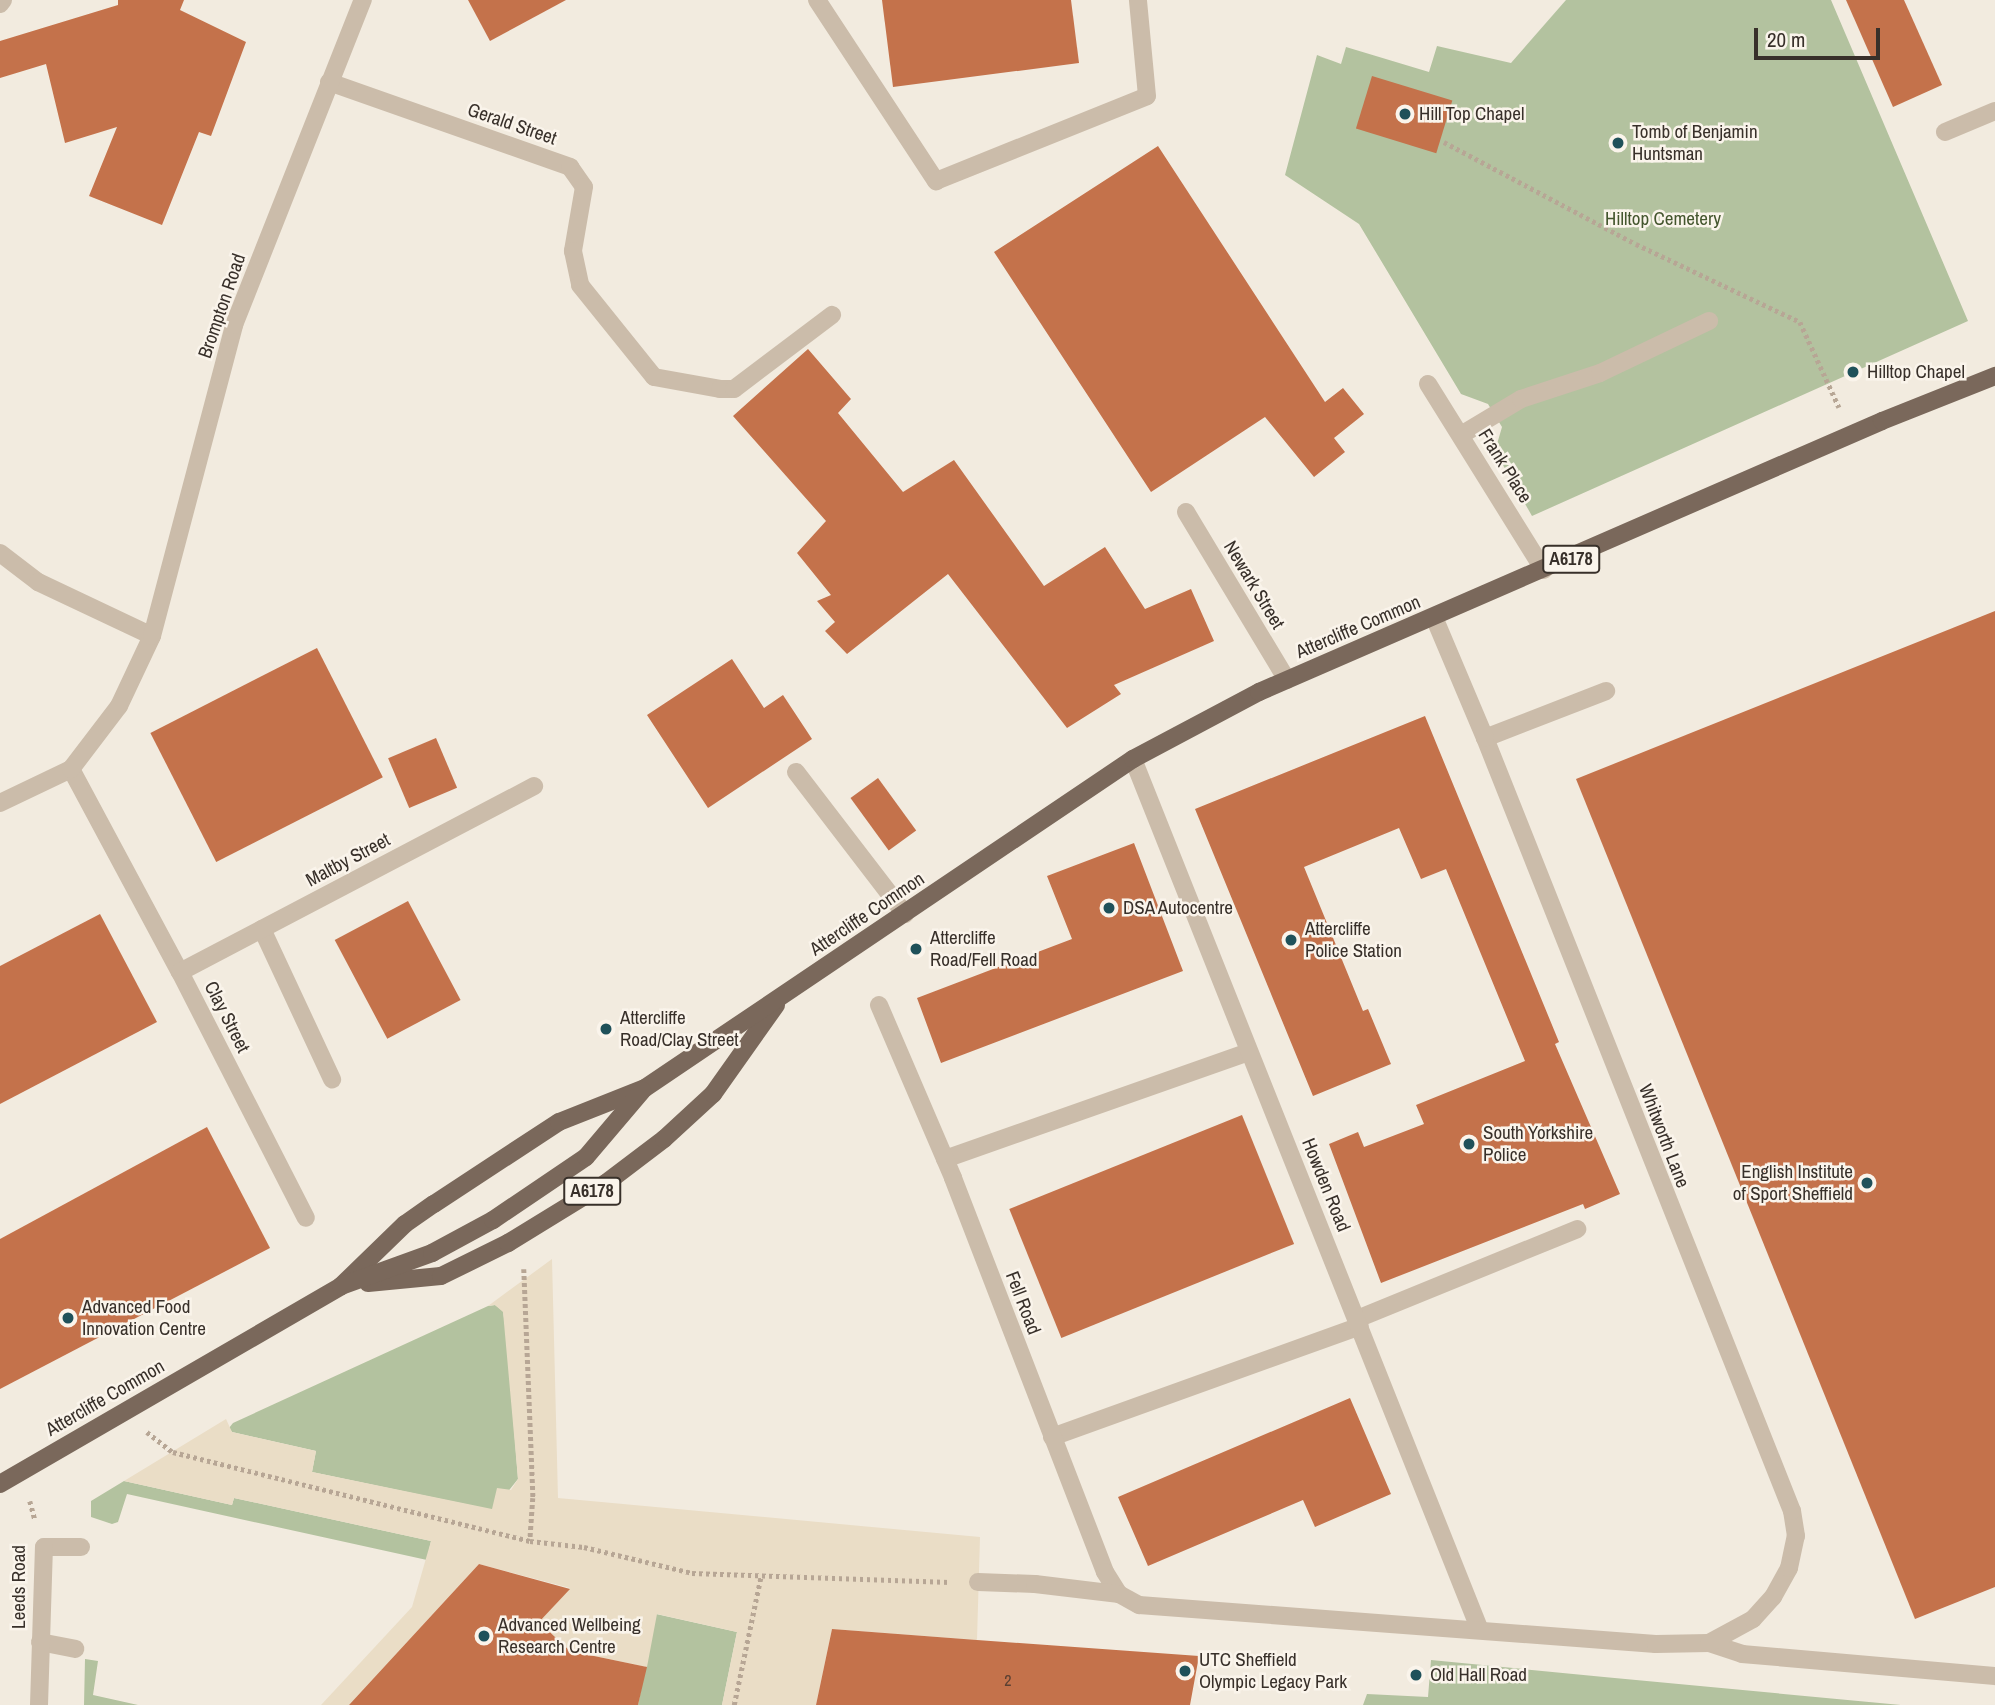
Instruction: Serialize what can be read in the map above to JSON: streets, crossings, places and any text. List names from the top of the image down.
{
  "streets": {
    "main road": ["A6178", "Attercliffe Common"],
    "street": [
      "Gerald Street",
      "Brompton Road",
      "Frank Place",
      "Newark Street",
      "Maltby Street",
      "Clay Street",
      "Whitworth Lane",
      "Howden Road",
      "Fell Road",
      "Leeds Road"
    ]
  },
  "crossings": [
    ["Gerald Street", "Brompton Road"],
    ["Brompton Road", "Clay Street"],
    ["Frank Place", "Attercliffe Common"],
    ["Newark Street", "Attercliffe Common"],
    ["Attercliffe Common", "Whitworth Lane"],
    ["Attercliffe Common", "Howden Road"],
    ["Attercliffe Common", "Leeds Road"],
    ["Maltby Street", "Clay Street"]
  ],
  "parks": ["Hilltop Cemetery"],
  "places": [
    "Hill Top Chapel",
    "Tomb of Benjamin Huntsman",
    "Hilltop Chapel",
    "DSA Autocentre",
    "Attercliffe Police Station",
    "Attercliffe Road/Fell Road",
    "Attercliffe Road/Clay Street",
    "South Yorkshire Police",
    "English Institute of Sport Sheffield",
    "Advanced Food Innovation Centre",
    "Advanced Wellbeing Research Centre",
    "UTC Sheffield Olympic Legacy Park",
    "Old Hall Road"
  ],
  "house_numbers": ["2"],
  "scale_bar": "20 m"
}
